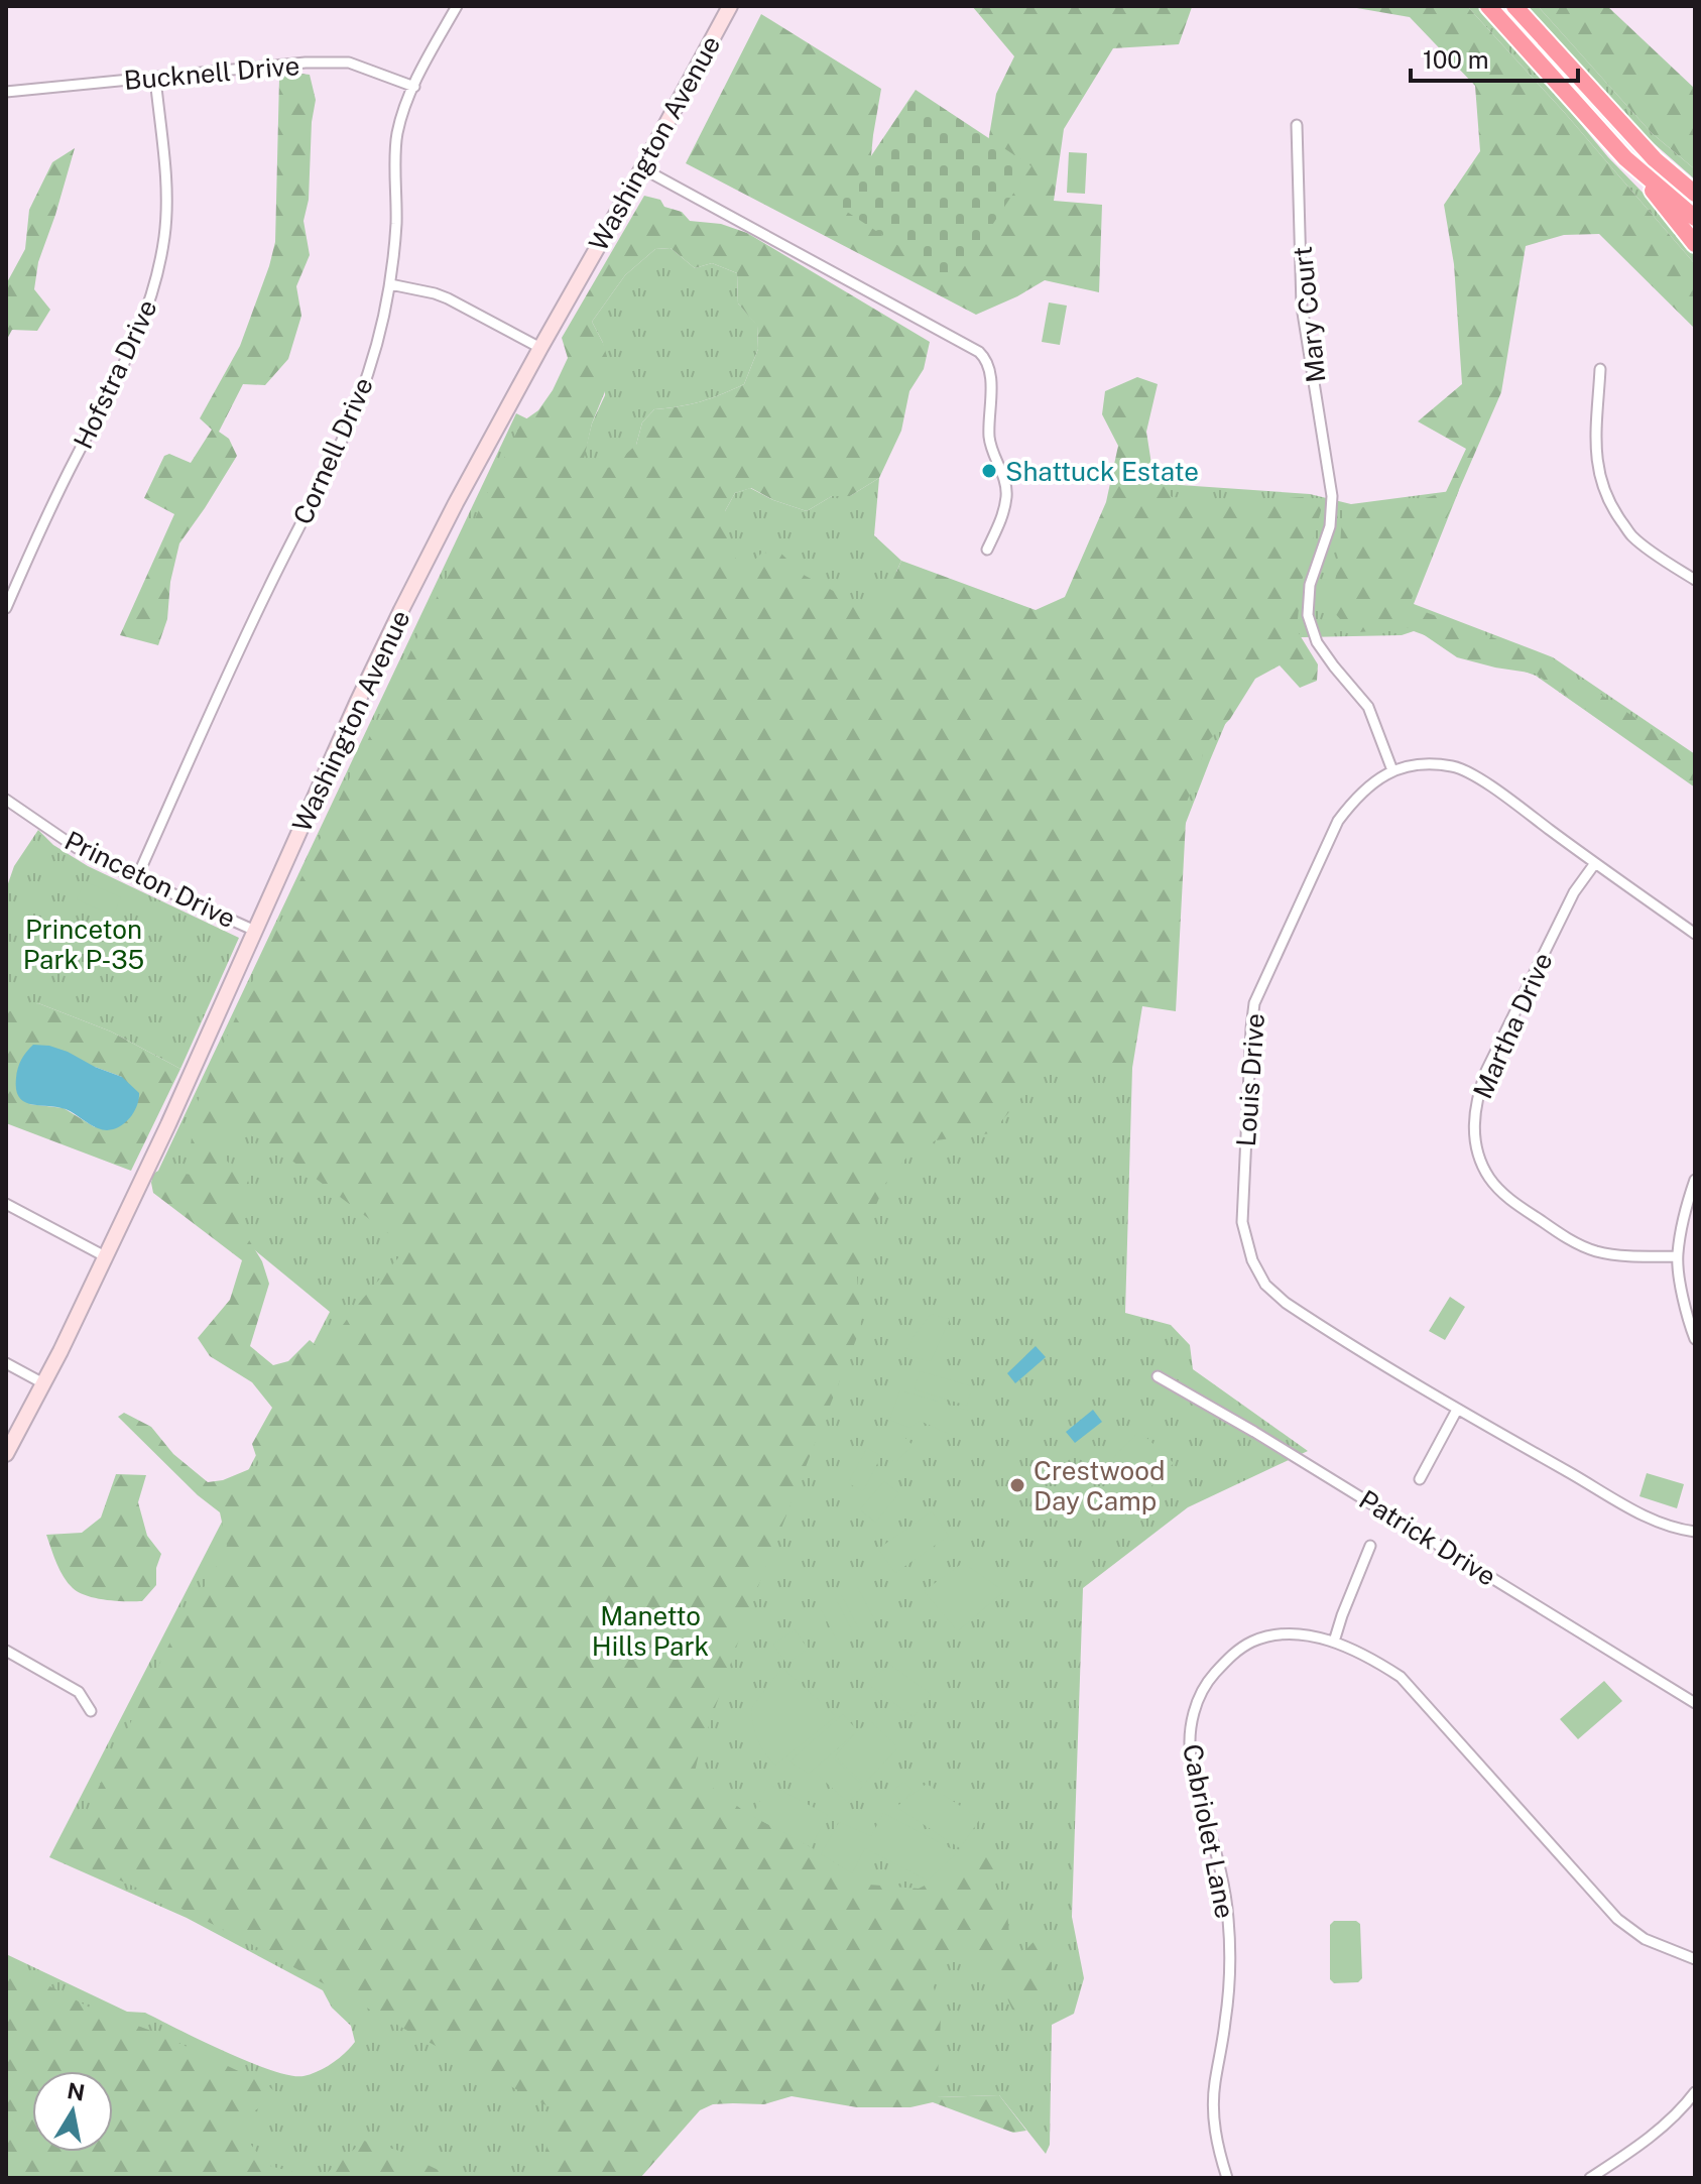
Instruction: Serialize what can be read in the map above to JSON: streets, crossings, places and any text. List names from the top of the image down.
{
  "streets": {
    "main road": ["Washington Avenue"],
    "street": [
      "Bucknell Drive",
      "Mary Court",
      "Hofstra Drive",
      "Cornell Drive",
      "Princeton Drive",
      "Martha Drive",
      "Louis Drive",
      "Patrick Drive",
      "Cabriolet Lane"
    ]
  },
  "crossings": [
    ["Bucknell Drive", "Hofstra Drive"],
    ["Bucknell Drive", "Cornell Drive"],
    ["Washington Avenue", "Princeton Drive"],
    ["Mary Court", "Louis Drive"],
    ["Cornell Drive", "Princeton Drive"],
    ["Martha Drive", "Louis Drive"],
    ["Louis Drive", "Patrick Drive"],
    ["Patrick Drive", "Cabriolet Lane"]
  ],
  "parks": ["Princeton Park P-35", "Manetto Hills Park"],
  "places": ["Shattuck Estate", "Crestwood Day Camp"],
  "scale_bar": "100 m",
  "north": "top"
}
